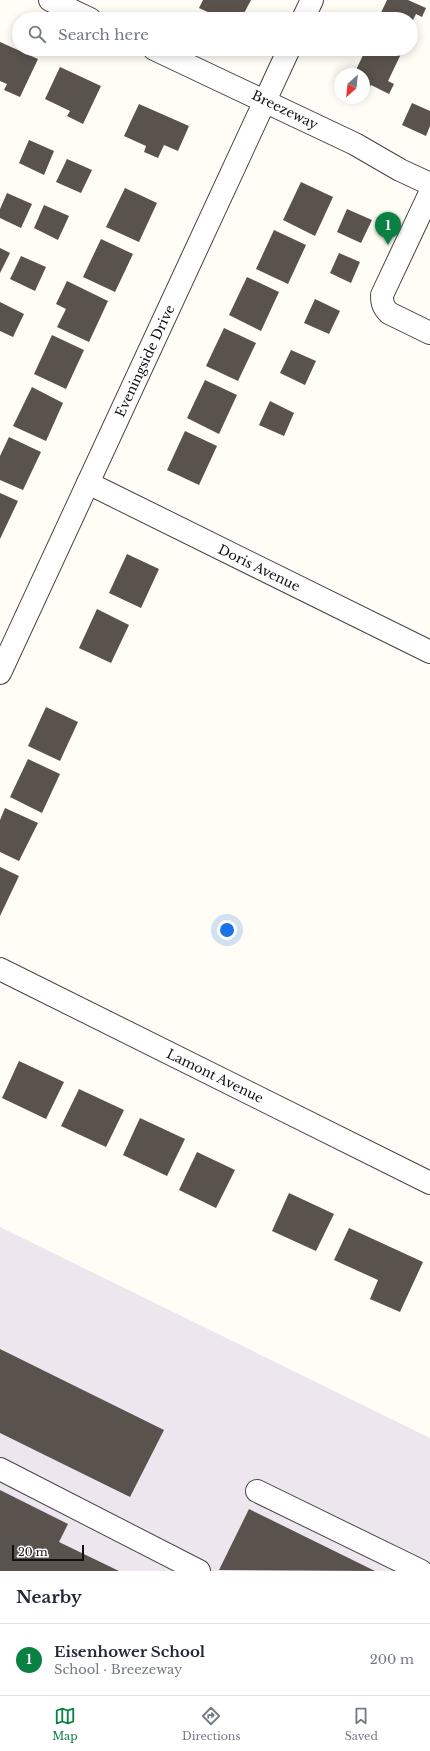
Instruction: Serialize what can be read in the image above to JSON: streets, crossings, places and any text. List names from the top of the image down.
{
  "streets": {
    "street": [
      "Breezeway",
      "Eveningside Drive",
      "Doris Avenue",
      "Lamont Avenue"
    ]
  },
  "crossings": [
    ["Breezeway", "Eveningside Drive"],
    ["Eveningside Drive", "Doris Avenue"]
  ],
  "scale_bar": "20 m",
  "north": "bottom left",
  "page": {
    "search": "Search here",
    "pins": "1",
    "scale": "20 m",
    "heading": "Nearby",
    "list": [
      {
        "mark": "1",
        "name": "Eisenhower School",
        "note": "School · Breezeway",
        "value": "200 m"
      }
    ],
    "nav": ["Map", "Directions", "Saved"]
  }
}
